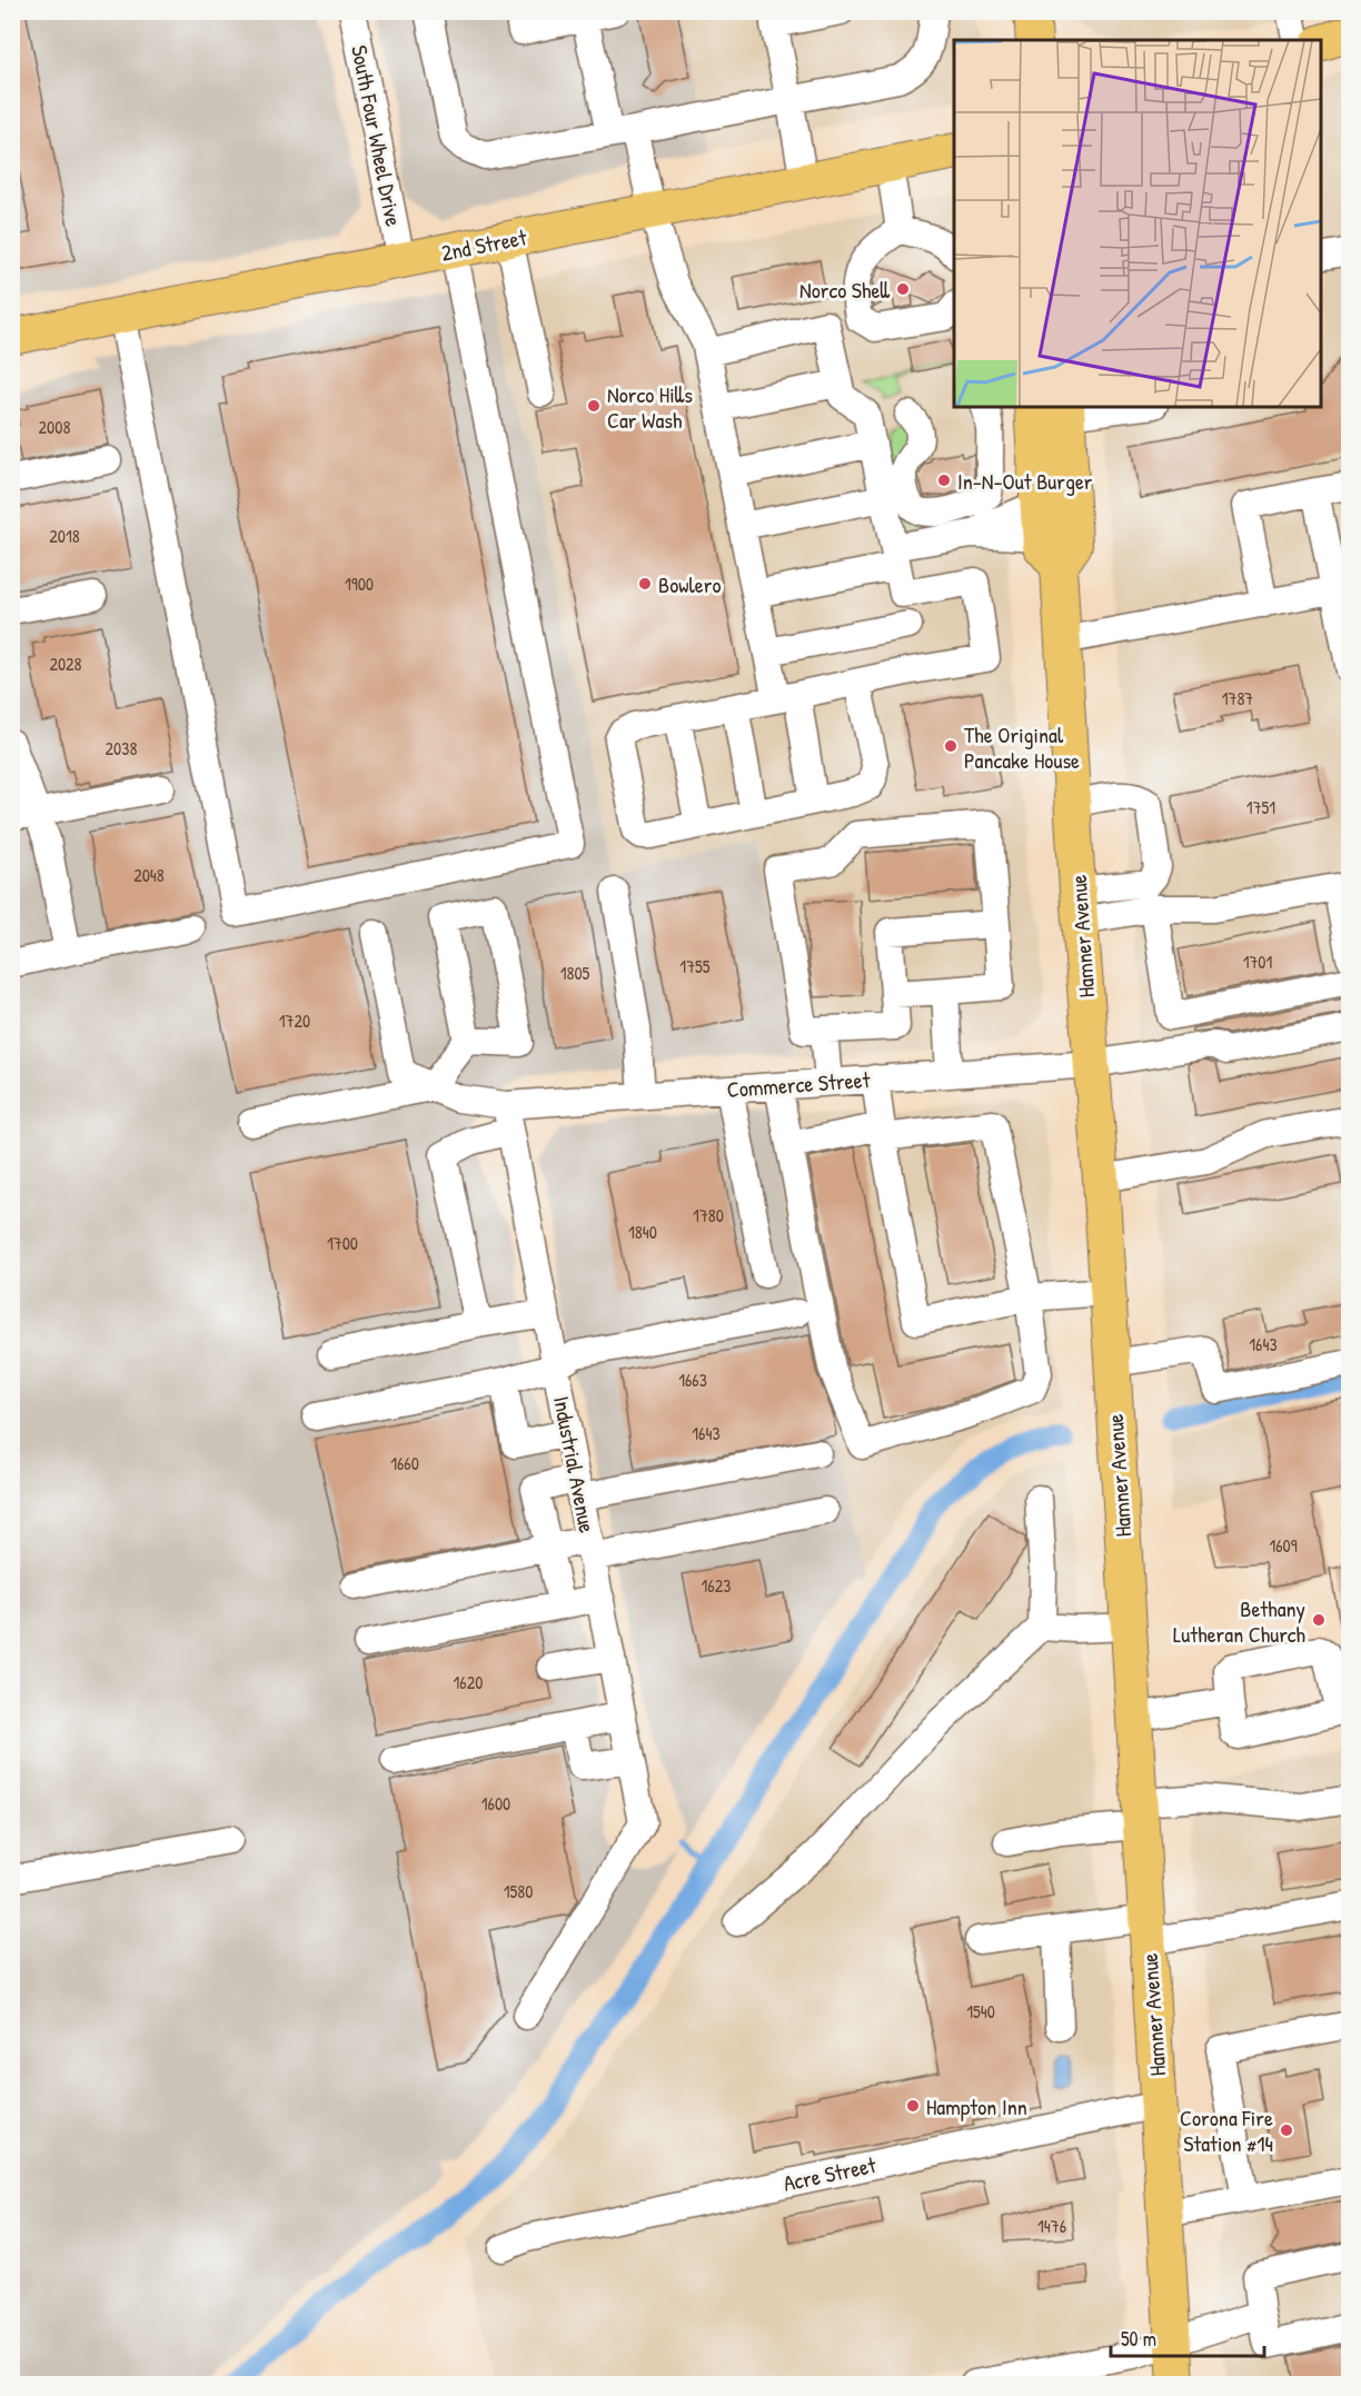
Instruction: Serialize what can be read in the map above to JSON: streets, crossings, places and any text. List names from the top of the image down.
{
  "streets": {
    "main road": ["2nd Street", "Hamner Avenue"],
    "street": [
      "South Four Wheel Drive",
      "Commerce Street",
      "Industrial Avenue",
      "Acre Street"
    ]
  },
  "crossings": [
    ["South Four Wheel Drive", "2nd Street"],
    ["Hamner Avenue", "Commerce Street"],
    ["Hamner Avenue", "Acre Street"],
    ["Commerce Street", "Industrial Avenue"]
  ],
  "places": [
    "Norco Shell",
    "Norco Hills Car Wash",
    "In-N-Out Burger",
    "Bowlero",
    "The Original Pancake House",
    "Bethany Lutheran Church",
    "Hampton Inn",
    "Corona Fire Station #14"
  ],
  "house_numbers": [
    "2008",
    "2018",
    "1900",
    "2028",
    "1787",
    "2038",
    "1751",
    "2048",
    "1701",
    "1755",
    "1805",
    "1720",
    "1780",
    "1840",
    "1700",
    "1643",
    "1663",
    "1643",
    "1660",
    "1609",
    "1623",
    "1620",
    "1600",
    "1580",
    "1540",
    "1476"
  ],
  "scale_bar": "50 m"
}
